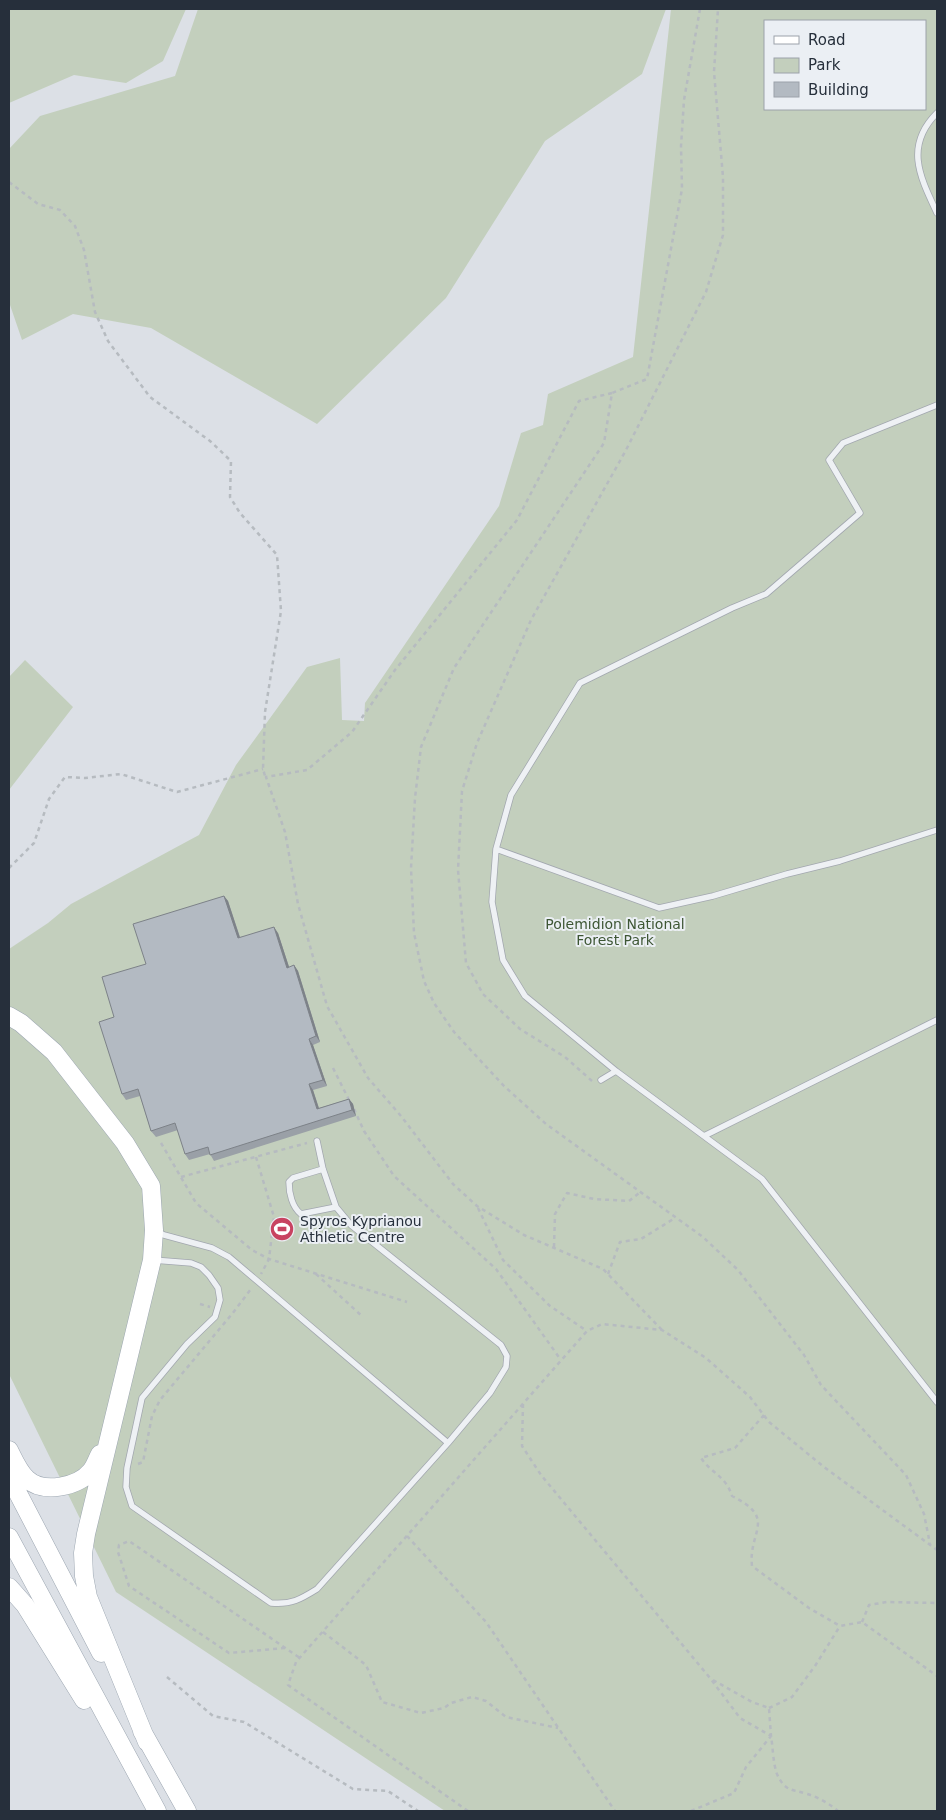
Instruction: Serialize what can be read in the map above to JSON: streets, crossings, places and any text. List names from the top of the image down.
{
  "parks": ["Polemidion National Forest Park"],
  "places": {
    "sports": ["Spyros Kyprianou Athletic Centre"]
  },
  "legend": ["Road", "Park", "Building"]
}
